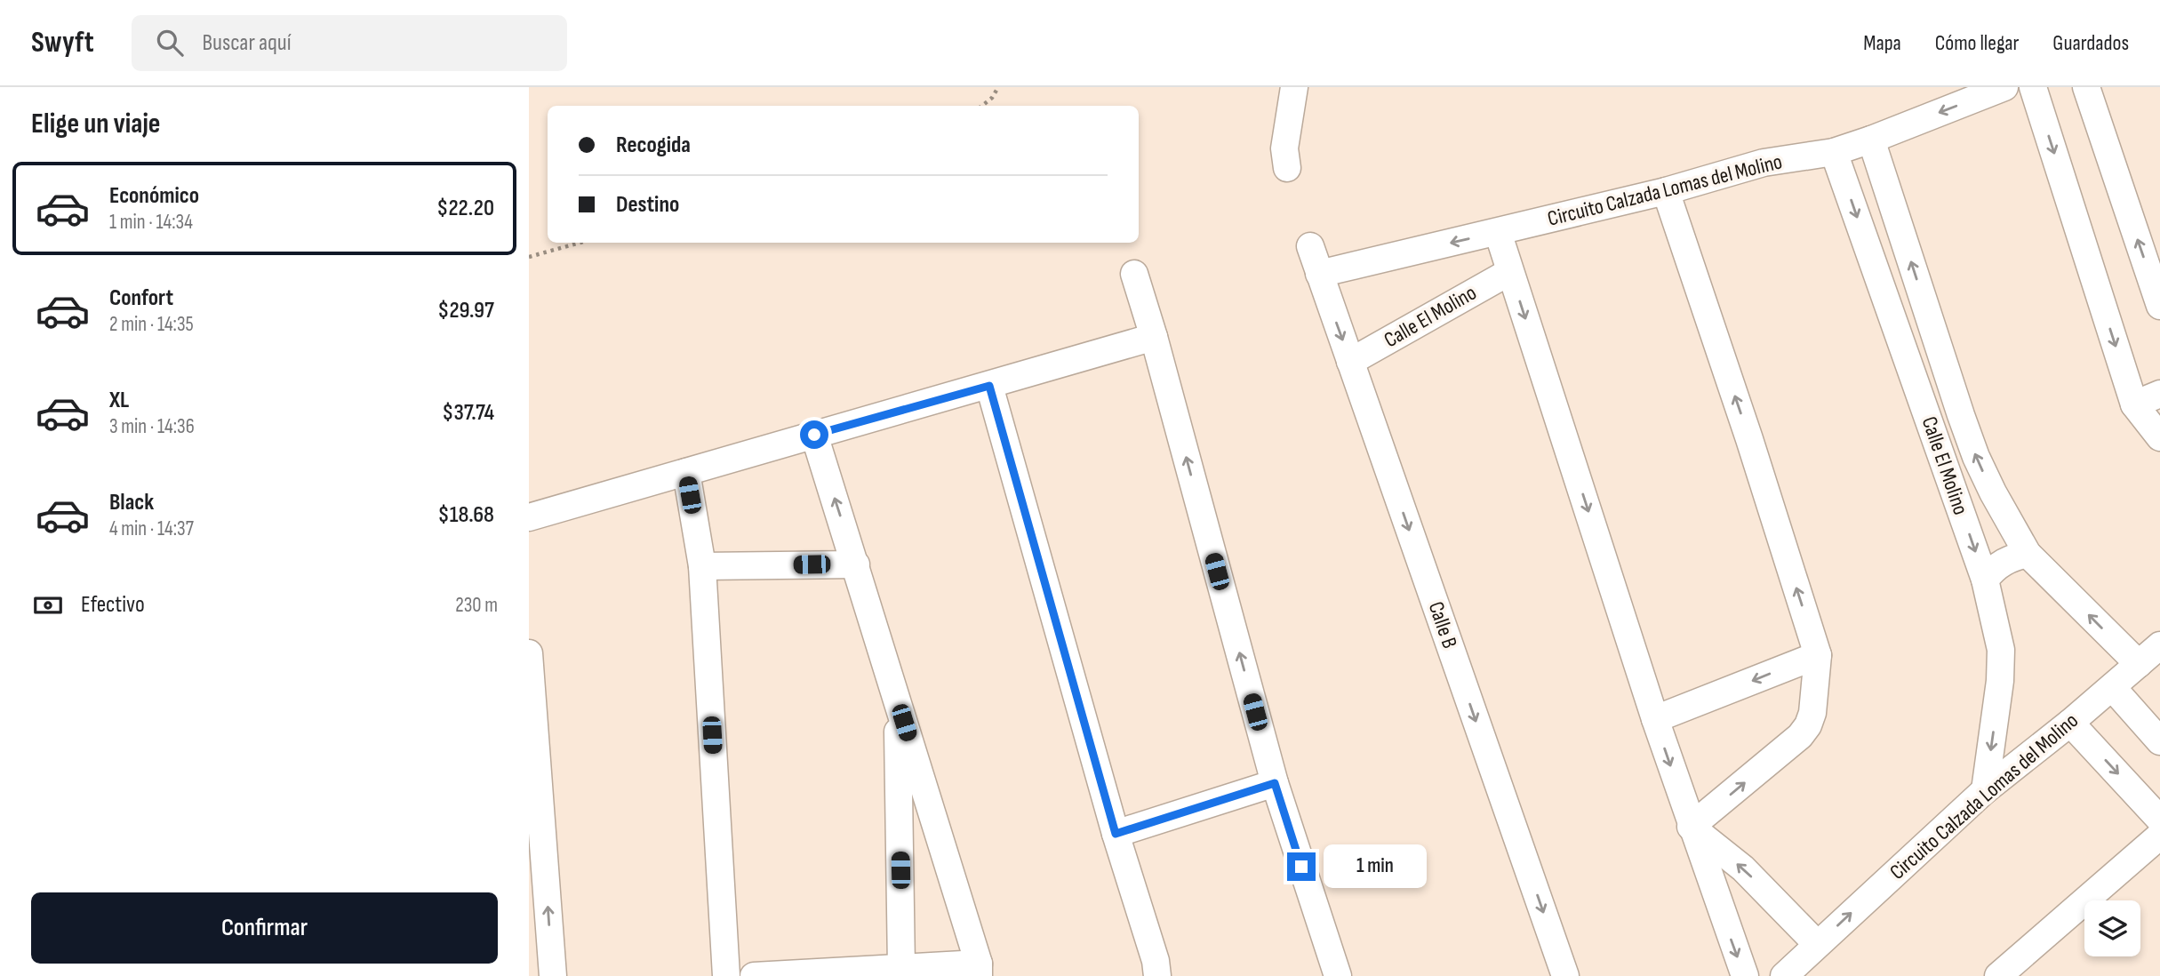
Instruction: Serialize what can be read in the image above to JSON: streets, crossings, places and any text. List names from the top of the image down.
{
  "streets": {
    "street": ["Circuito Calzada Lomas del Molino", "Calle El Molino", "Calle B"]
  },
  "crossings": [
    ["Circuito Calzada Lomas del Molino", "Calle El Molino"],
    ["Circuito Calzada Lomas del Molino", "Calle B"],
    ["Calle El Molino", "Calle B"]
  ],
  "page": {
    "header": "Swyft",
    "search": "Buscar aquí",
    "nav": ["Mapa", "Cómo llegar", "Guardados"],
    "heading": "Elige un viaje",
    "banner": ["Recogida", "Destino"],
    "list": [
      {
        "name": "Económico",
        "note": "1 min · 14:34",
        "value": "$22.20"
      },
      {
        "name": "Confort",
        "note": "2 min · 14:35",
        "value": "$29.97"
      },
      {
        "name": "XL",
        "note": "3 min · 14:36",
        "value": "$37.74"
      },
      {
        "name": "Black",
        "note": "4 min · 14:37",
        "value": "$18.68"
      }
    ],
    "pay": ["Efectivo", "230 m"],
    "bubble": "1 min",
    "buttons": "Confirmar"
  }
}
